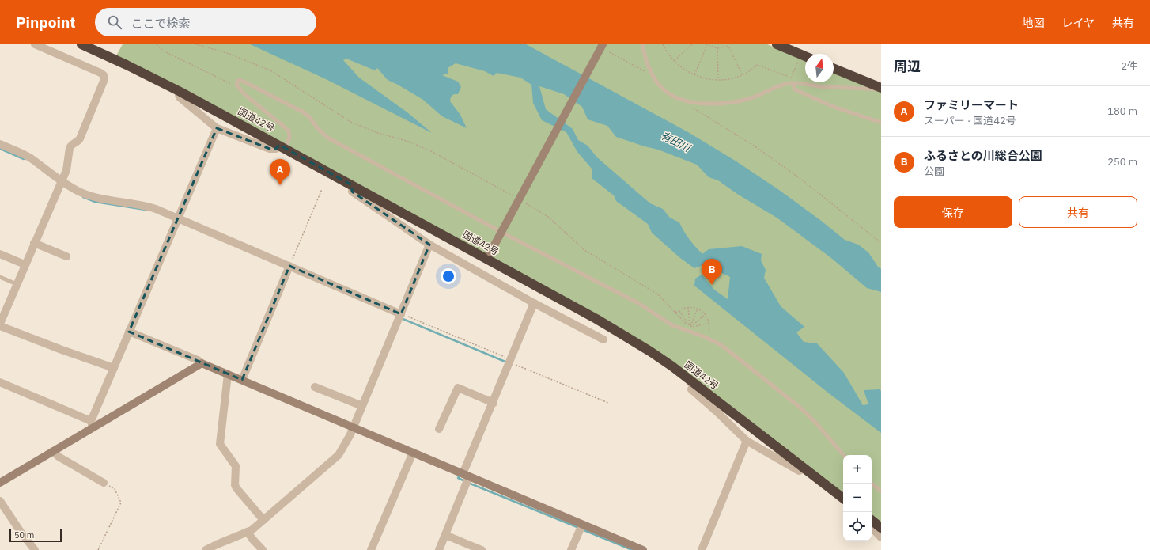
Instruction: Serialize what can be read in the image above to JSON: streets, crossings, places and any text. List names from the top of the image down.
{
  "streets": {
    "highway": ["国道42号"]
  },
  "water": ["有田川"],
  "scale_bar": "50 m",
  "north": "top",
  "page": {
    "header": "Pinpoint",
    "search": "ここで検索",
    "nav": ["地図", "レイヤ", "共有"],
    "heading": ["周辺", "2件"],
    "list": [
      {
        "mark": "A",
        "name": "ファミリーマート",
        "note": "スーパー · 国道42号",
        "value": "180 m"
      },
      {
        "mark": "B",
        "name": "ふるさとの川総合公園",
        "note": "公園",
        "value": "250 m"
      }
    ],
    "pins": ["A", "B"],
    "buttons": ["保存", "共有"],
    "map_buttons": ["+", "−"],
    "scale": "50 m"
  }
}
